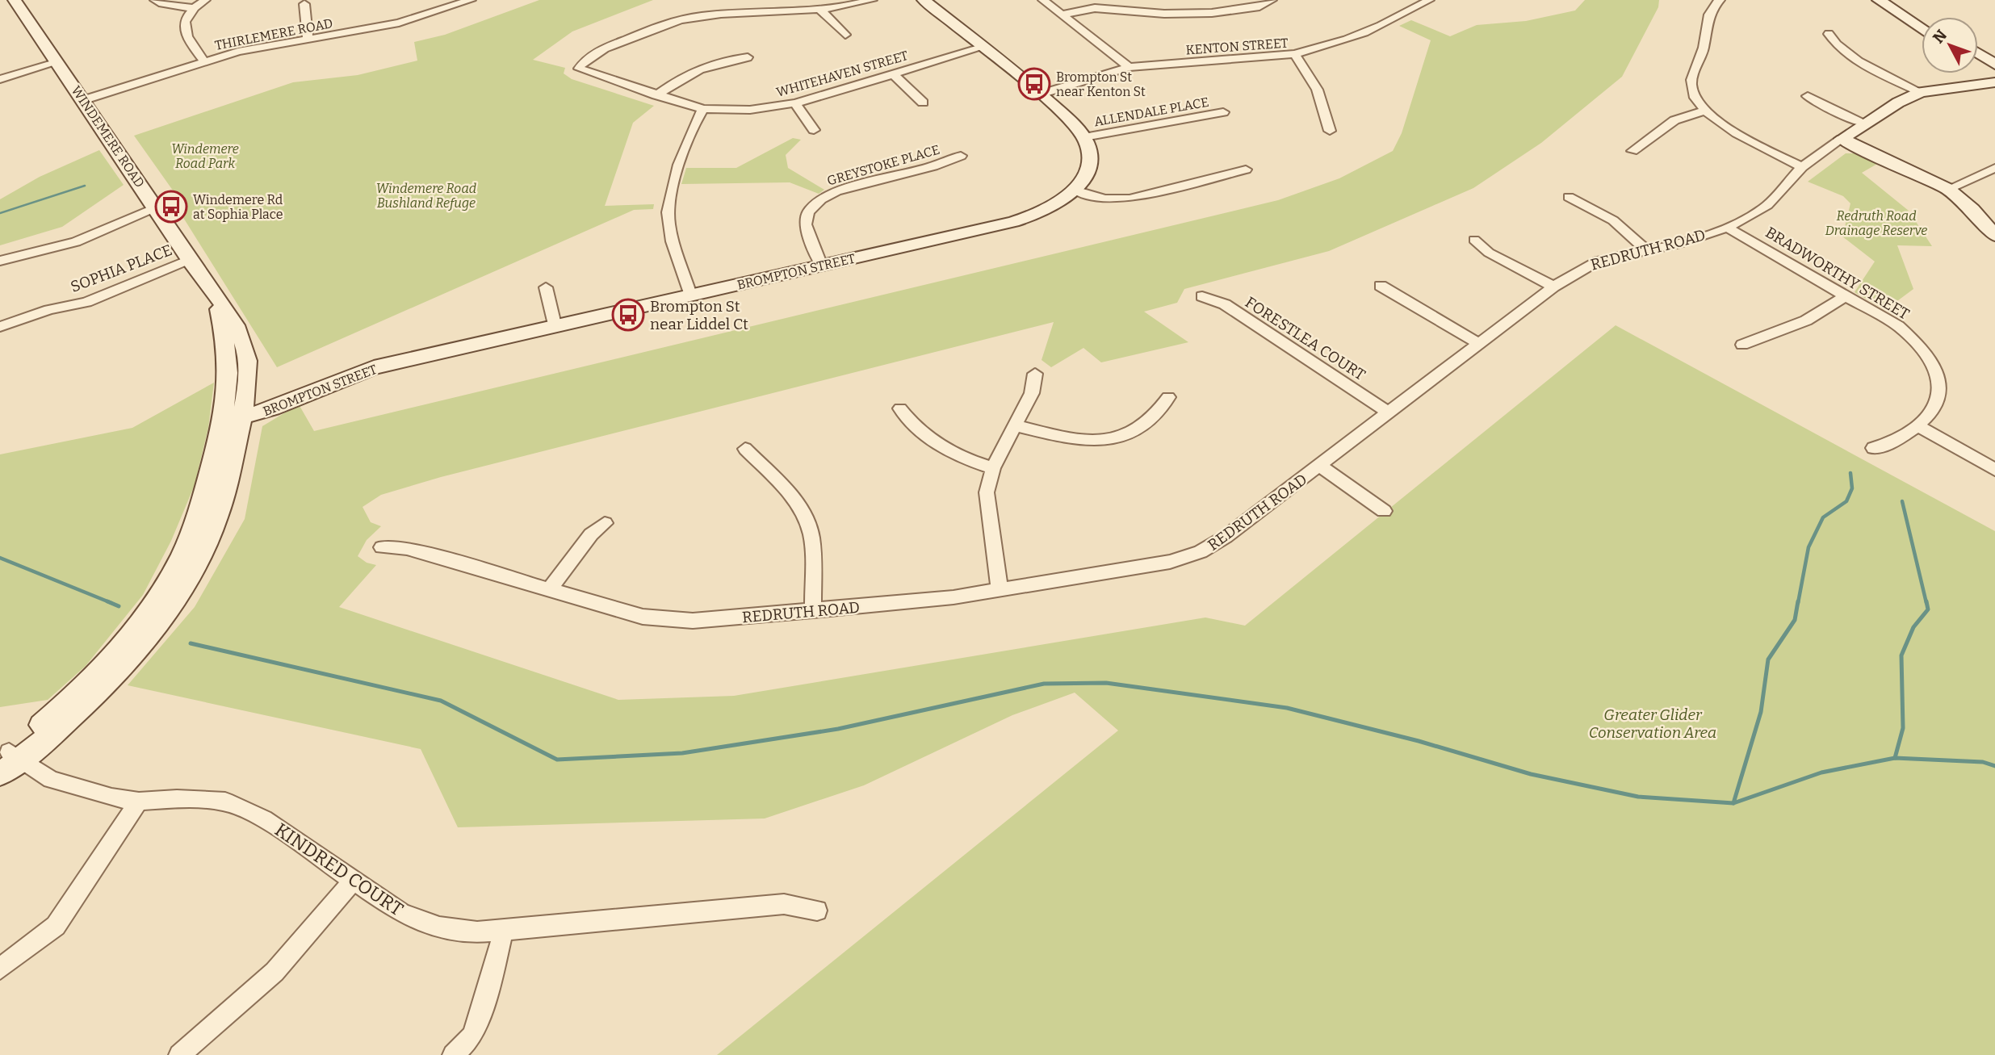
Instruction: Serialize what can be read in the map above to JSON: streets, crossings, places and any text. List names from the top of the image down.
{
  "streets": {
    "main road": ["WINDEMERE ROAD"],
    "street": [
      "THIRLEMERE ROAD",
      "KENTON STREET",
      "WHITEHAVEN STREET",
      "ALLENDALE PLACE",
      "GREYSTOKE PLACE",
      "REDRUTH ROAD",
      "SOPHIA PLACE",
      "BROMPTON STREET",
      "BRADWORTHY STREET",
      "FORESTLEA COURT",
      "KINDRED COURT"
    ]
  },
  "crossings": [
    ["THIRLEMERE ROAD", "WINDEMERE ROAD"],
    ["ALLENDALE PLACE", "BROMPTON STREET"],
    ["WINDEMERE ROAD", "SOPHIA PLACE"],
    ["WINDEMERE ROAD", "BROMPTON STREET"],
    ["WINDEMERE ROAD", "KINDRED COURT"],
    ["GREYSTOKE PLACE", "BROMPTON STREET"],
    ["REDRUTH ROAD", "BRADWORTHY STREET"],
    ["REDRUTH ROAD", "FORESTLEA COURT"]
  ],
  "parks": [
    "Windemere Road Park",
    "Windemere Road Bushland Refuge",
    "Redruth Road Drainage Reserve",
    "Greater Glider Conservation Area"
  ],
  "places": {
    "bus stop": ["Brompton St near Kenton St", "Windemere Rd at Sophia Place", "Brompton St near Liddel Ct"]
  },
  "north": "top left"
}
